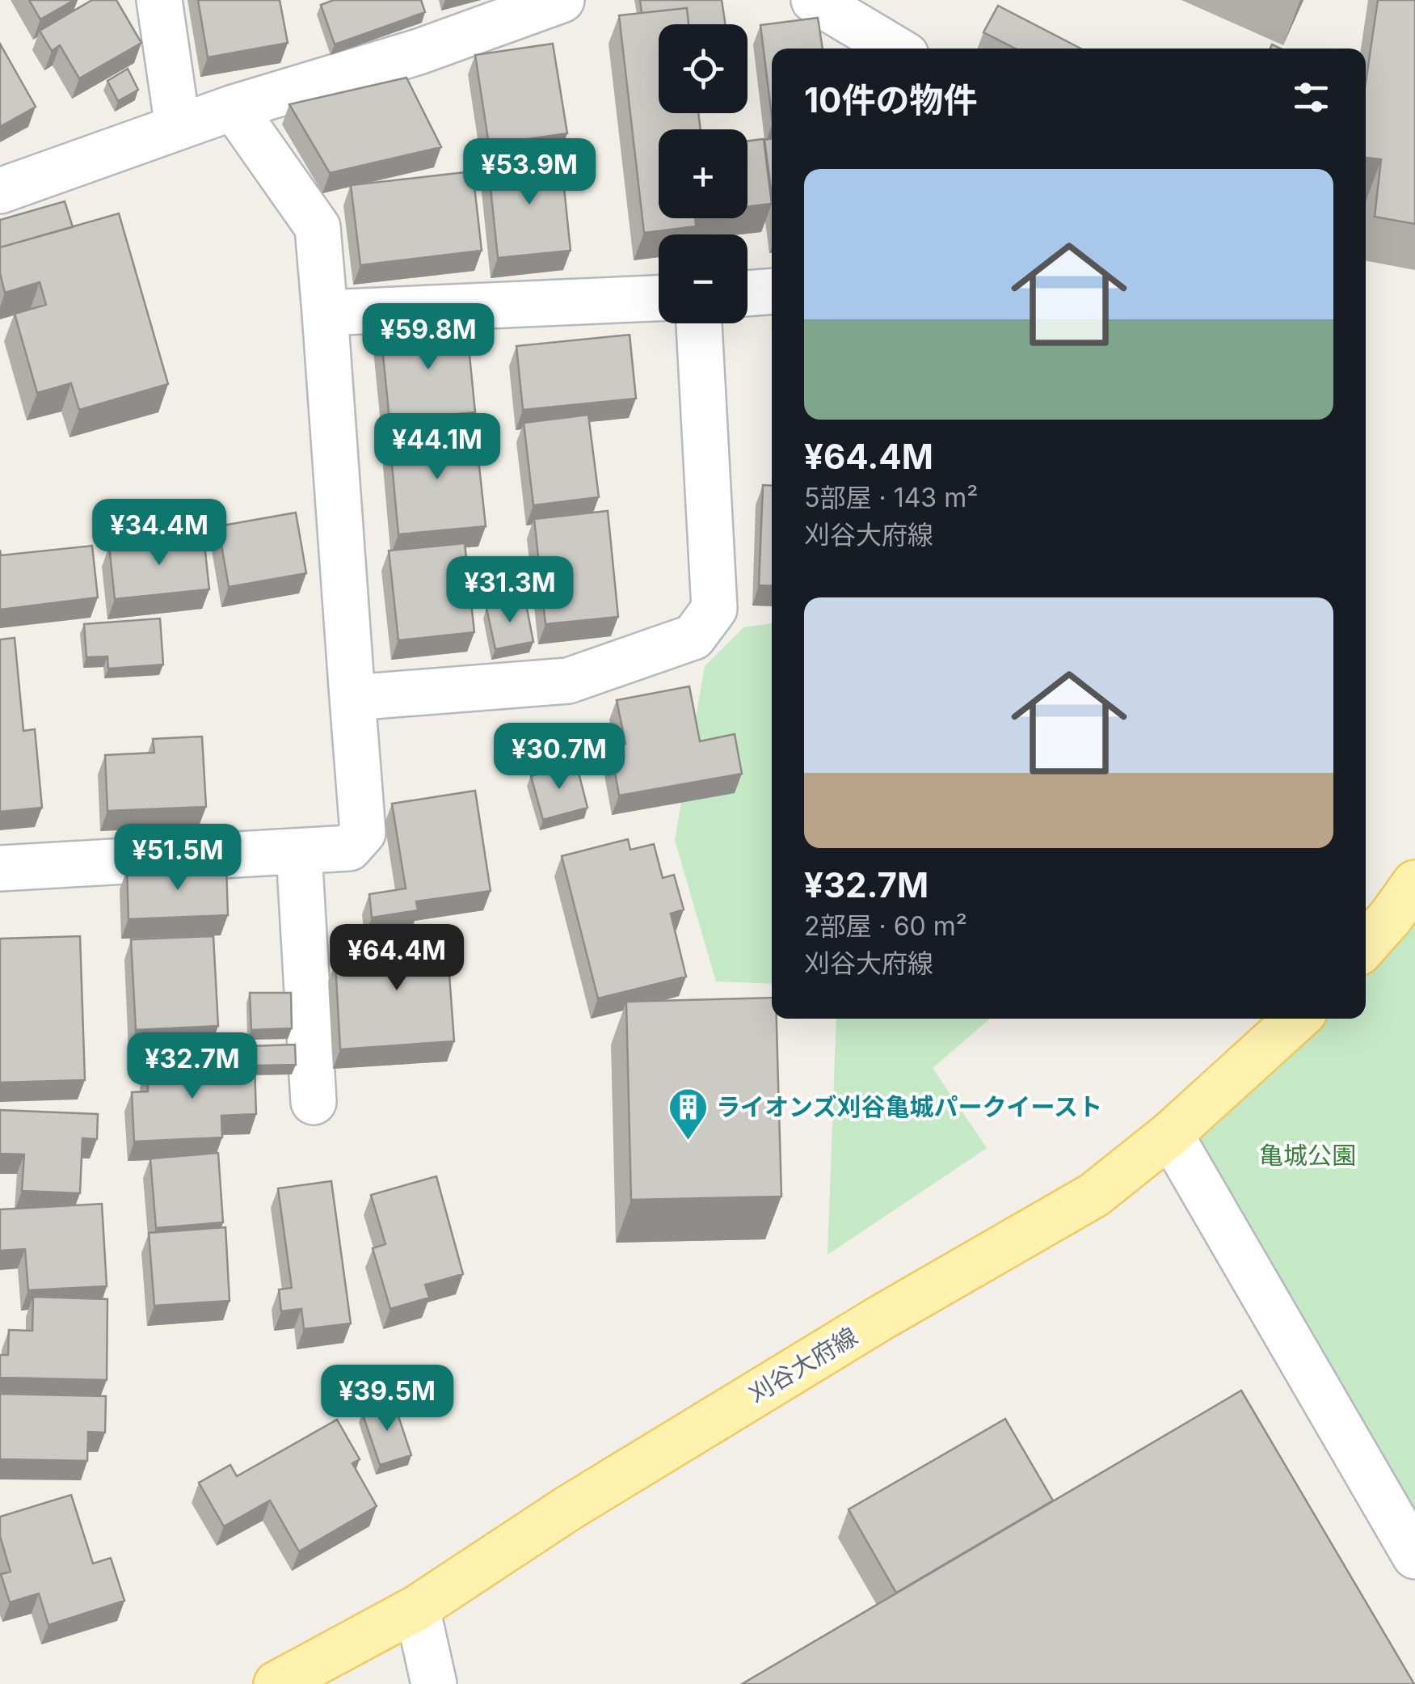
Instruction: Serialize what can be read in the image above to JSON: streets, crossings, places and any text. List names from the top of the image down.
{
  "streets": {
    "main road": ["刈谷大府線"]
  },
  "parks": ["亀城公園"],
  "places": {
    "building": ["ライオンズ刈谷亀城パークイースト"]
  },
  "page": {
    "map_buttons": ["+", "−"],
    "heading": "10件の物件",
    "price": [
      "¥53.9M",
      "¥59.8M",
      "¥44.1M",
      "¥34.4M",
      "¥31.3M",
      "¥30.7M",
      "¥51.5M",
      "¥64.4M",
      "¥32.7M",
      "¥39.5M"
    ],
    "list": [
      {
        "name": "¥64.4M",
        "note": "5部屋 · 143 m² · 刈谷大府線"
      },
      {
        "name": "¥32.7M",
        "note": "2部屋 · 60 m² · 刈谷大府線"
      }
    ]
  }
}
